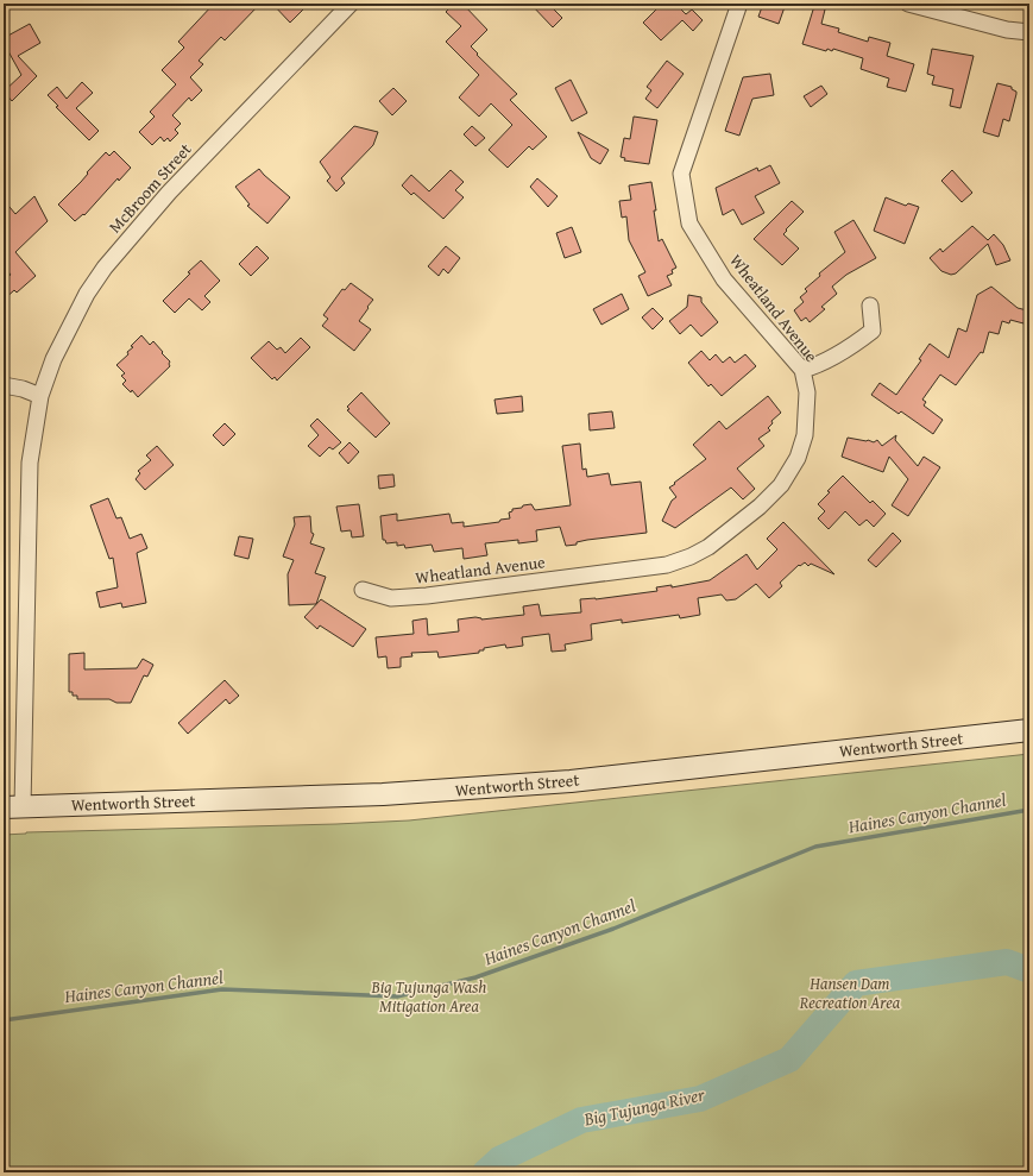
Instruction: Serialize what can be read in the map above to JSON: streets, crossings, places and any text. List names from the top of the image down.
{
  "streets": {
    "main road": ["Wentworth Street"],
    "street": ["McBroom Street", "Wheatland Avenue"]
  },
  "water": ["Haines Canyon Channel", "Big Tujunga River"],
  "parks": ["Hansen Dam Recreation Area", "Big Tujunga Wash Mitigation Area"]
}
